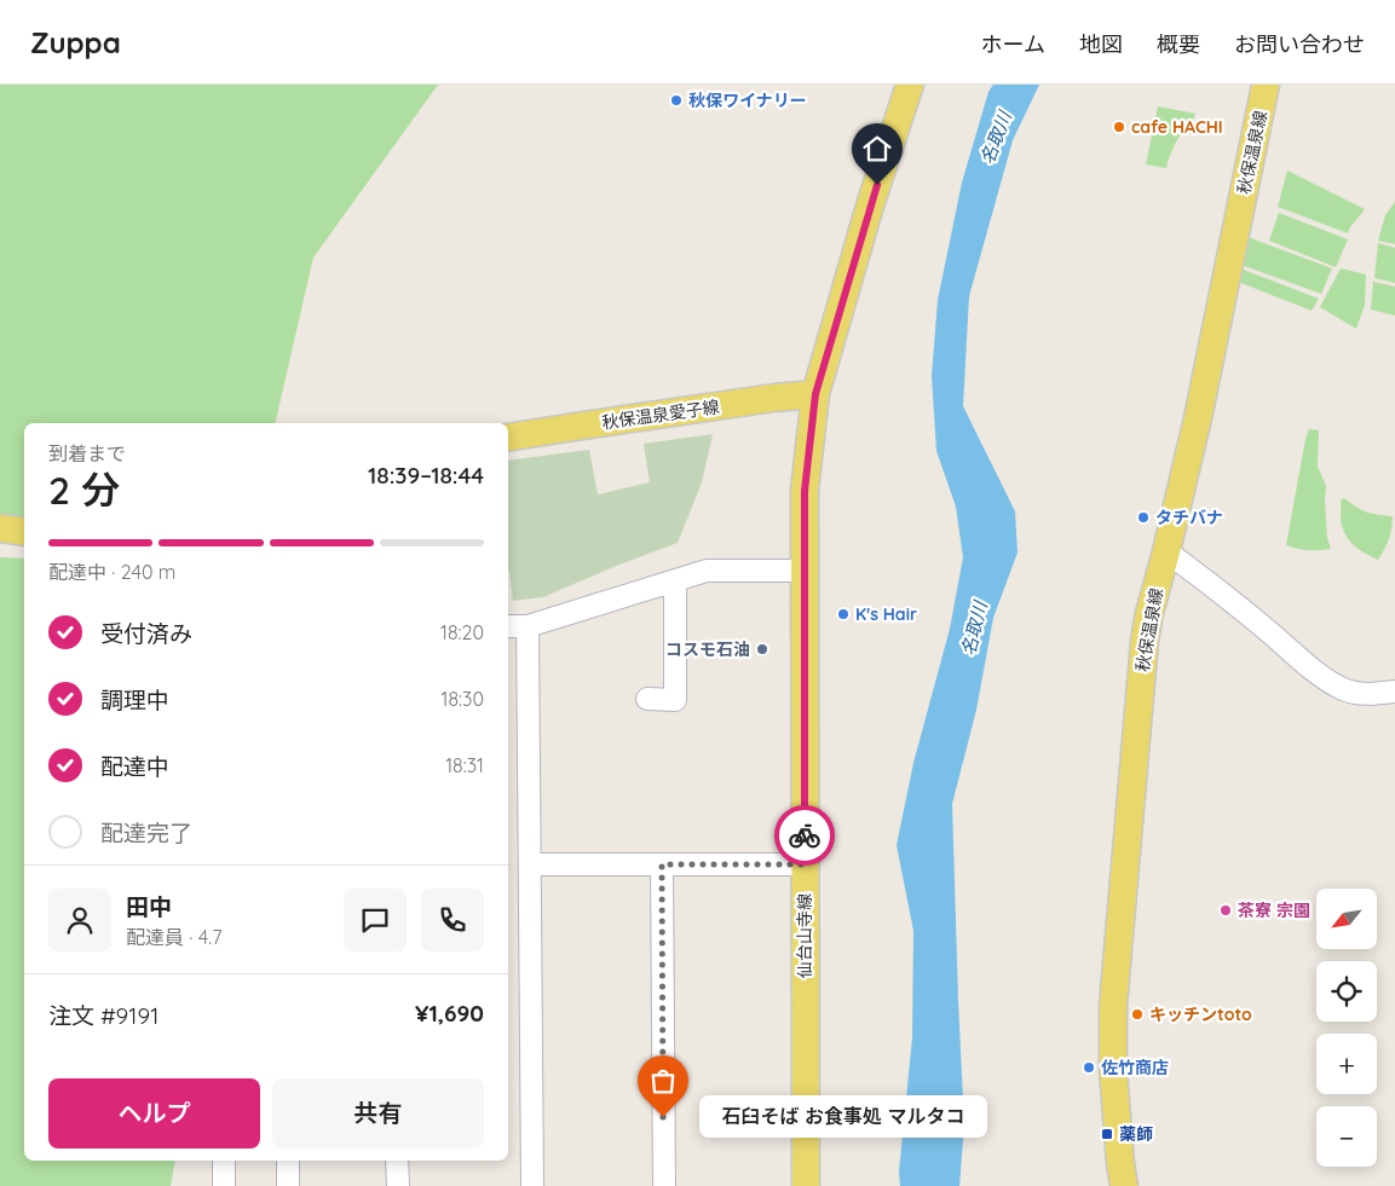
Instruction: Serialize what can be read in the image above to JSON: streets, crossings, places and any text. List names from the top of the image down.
{
  "streets": {
    "main road": ["秋保温泉線", "秋保温泉愛子線", "仙台山寺線"]
  },
  "crossings": [
    ["秋保温泉愛子線", "仙台山寺線"]
  ],
  "water": ["名取川"],
  "places": {
    "other": [
      "秋保ワイナリー",
      "cafe HACHI",
      "タチバナ",
      "K's Hair",
      "コスモ石油",
      "茶寮 宗園",
      "キッチンtoto",
      "佐竹商店",
      "石臼そば お食事処 マルタコ"
    ],
    "transit": ["薬師"]
  },
  "north": "bottom left",
  "page": {
    "header": "Zuppa",
    "nav": [
      "ホーム",
      "地図",
      "概要",
      "お問い合わせ"
    ],
    "heading": ["2 分", "到着まで", "18:39–18:44"],
    "panel": [
      "田中",
      "配達員 · 4.7",
      "注文 #9191",
      "¥1,690"
    ],
    "bar": "配達中 · 240 m",
    "list": [
      ["受付済み", "18:20"],
      ["調理中", "18:30"],
      ["配達中", "18:31"],
      "配達完了"
    ],
    "map_buttons": ["+", "−"],
    "buttons": ["ヘルプ", "共有"],
    "bubble": "石臼そば お食事処 マルタコ"
  }
}
